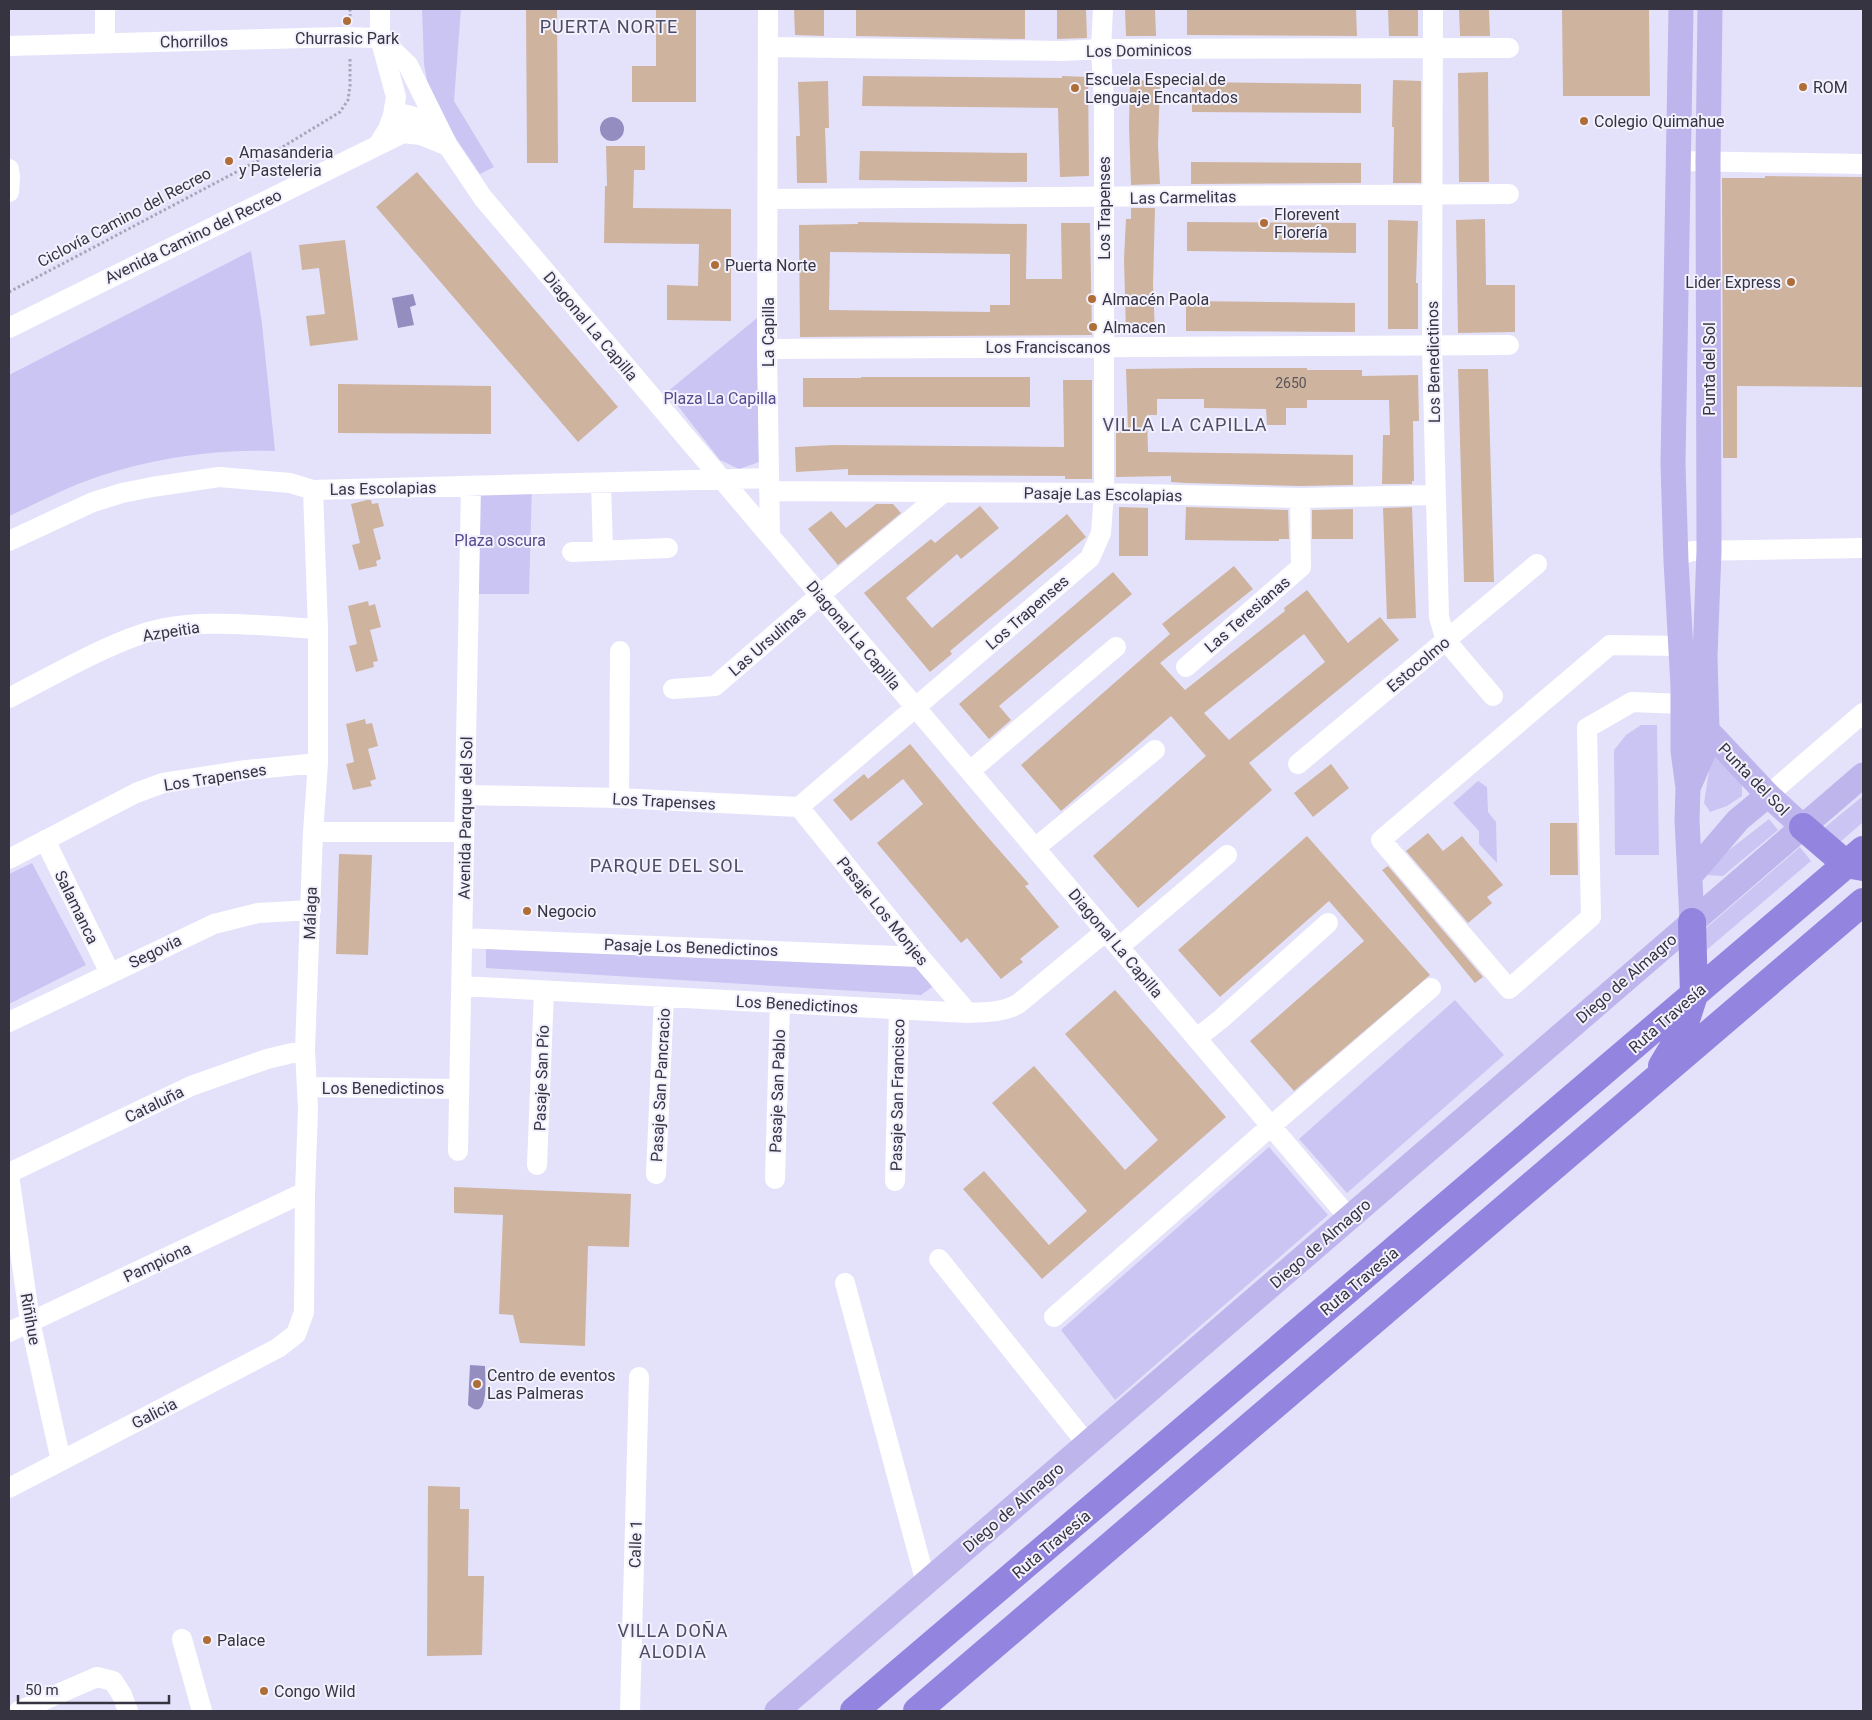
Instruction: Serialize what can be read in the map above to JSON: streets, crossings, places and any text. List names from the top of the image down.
{
  "streets": {
    "highway": ["Ruta Travesía"],
    "main road": ["Punta del Sol", "Diego de Almagro"],
    "street": [
      "Chorrillos",
      "Los Dominicos",
      "Las Carmelitas",
      "Los Trapenses",
      "Avenida Camino del Recreo",
      "Diagonal La Capilla",
      "La Capilla",
      "Los Franciscanos",
      "Los Benedictinos",
      "Las Escolapias",
      "Pasaje Las Escolapias",
      "Las Teresianas",
      "Azpeitia",
      "Las Ursulinas",
      "Estocolmo",
      "Avenida Parque del Sol",
      "Salamanca",
      "Pasaje Los Monjes",
      "Málaga",
      "Pasaje Los Benedictinos",
      "Segovia",
      "Pasaje San Pío",
      "Pasaje San Pancracio",
      "Pasaje San Pablo",
      "Pasaje San Francisco",
      "Cataluña",
      "Pampiona",
      "Riñihue",
      "Galicia",
      "Calle 1"
    ],
    "path": ["Ciclovía Camino del Recreo"]
  },
  "crossings": [
    ["Chorrillos", "Ciclovía Camino del Recreo"],
    ["Chorrillos", "Diagonal La Capilla"],
    ["Los Dominicos", "Los Trapenses"],
    ["Los Dominicos", "La Capilla"],
    ["Los Dominicos", "Los Benedictinos"],
    ["Las Carmelitas", "Los Trapenses"],
    ["Las Carmelitas", "La Capilla"],
    ["Las Carmelitas", "Los Benedictinos"],
    ["Los Trapenses", "Diagonal La Capilla"],
    ["Los Trapenses", "Los Franciscanos"],
    ["Los Trapenses", "Pasaje Las Escolapias"],
    ["Los Trapenses", "Avenida Parque del Sol"],
    ["Los Trapenses", "Salamanca"],
    ["Los Trapenses", "Pasaje Los Monjes"],
    ["Los Trapenses", "Málaga"],
    ["Avenida Camino del Recreo", "Diagonal La Capilla"],
    ["Diagonal La Capilla", "La Capilla"],
    ["Diagonal La Capilla", "Los Benedictinos"],
    ["Diagonal La Capilla", "Las Escolapias"],
    ["Diagonal La Capilla", "Las Ursulinas"],
    ["Diagonal La Capilla", "Diego de Almagro"],
    ["La Capilla", "Los Franciscanos"],
    ["La Capilla", "Las Escolapias"],
    ["La Capilla", "Pasaje Las Escolapias"],
    ["Los Franciscanos", "Los Benedictinos"],
    ["Los Benedictinos", "Pasaje Las Escolapias"],
    ["Los Benedictinos", "Estocolmo"],
    ["Los Benedictinos", "Avenida Parque del Sol"],
    ["Los Benedictinos", "Pasaje Los Monjes"],
    ["Los Benedictinos", "Málaga"],
    ["Los Benedictinos", "Pasaje San Pío"],
    ["Los Benedictinos", "Pasaje San Pancracio"],
    ["Los Benedictinos", "Pasaje San Pablo"],
    ["Los Benedictinos", "Pasaje San Francisco"],
    ["Punta del Sol", "Diego de Almagro"],
    ["Las Escolapias", "Pasaje Las Escolapias"],
    ["Las Escolapias", "Avenida Parque del Sol"],
    ["Las Escolapias", "Málaga"],
    ["Pasaje Las Escolapias", "Las Teresianas"],
    ["Pasaje Las Escolapias", "Las Ursulinas"],
    ["Azpeitia", "Málaga"],
    ["Avenida Parque del Sol", "Pasaje Los Benedictinos"],
    ["Salamanca", "Segovia"],
    ["Pasaje Los Monjes", "Pasaje Los Benedictinos"],
    ["Málaga", "Segovia"],
    ["Málaga", "Cataluña"],
    ["Málaga", "Pampiona"],
    ["Málaga", "Galicia"],
    ["Cataluña", "Riñihue"],
    ["Pampiona", "Riñihue"],
    ["Riñihue", "Galicia"]
  ],
  "districts": [
    "PUERTA NORTE",
    "VILLA LA CAPILLA",
    "PARQUE DEL SOL",
    "VILLA DOÑA ALODIA"
  ],
  "parks": ["Plaza La Capilla", "Plaza oscura"],
  "places": [
    "Churrasic Park",
    "ROM",
    "Escuela Especial de Lenguaje Encantados",
    "Colegio Quimahue",
    "Amasanderia y Pasteleria",
    "Florevent Florería",
    "Puerta Norte",
    "Lider Express",
    "Almacén Paola",
    "Almacen",
    "Negocio",
    "Centro de eventos Las Palmeras",
    "Palace",
    "Congo Wild"
  ],
  "house_numbers": ["2650"],
  "scale_bar": "50 m"
}
